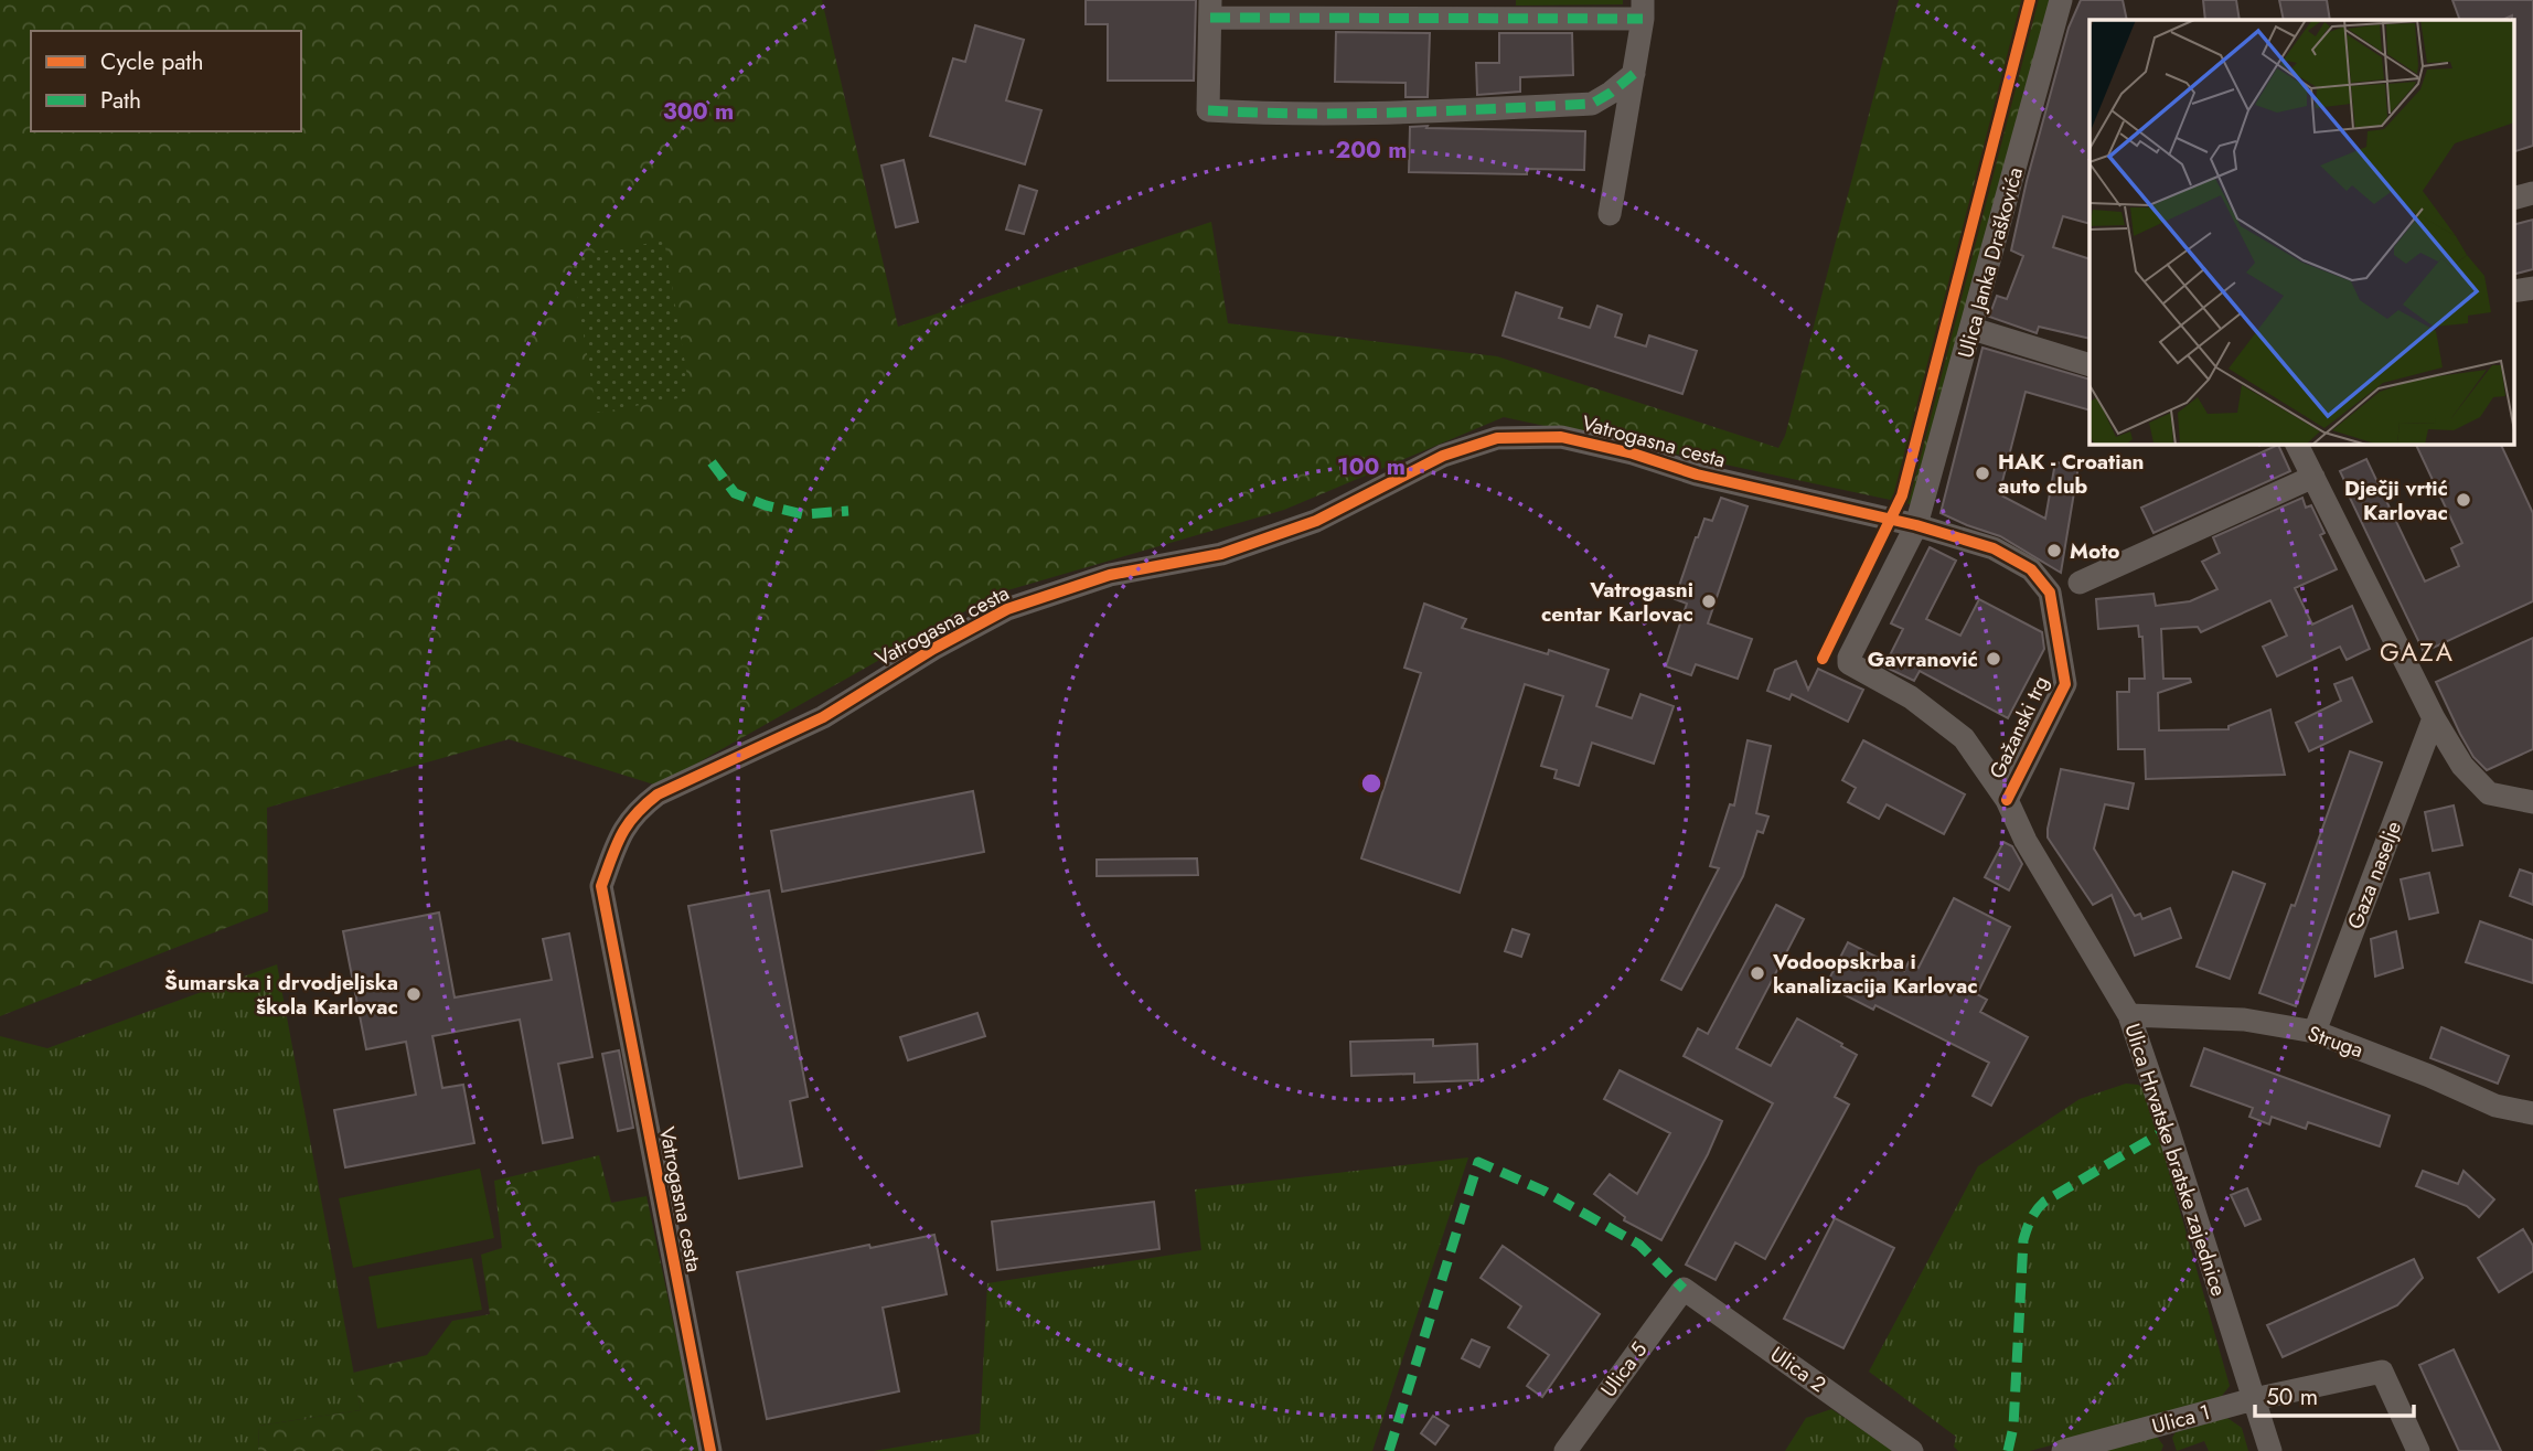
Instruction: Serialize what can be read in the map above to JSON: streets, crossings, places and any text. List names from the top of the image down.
{
  "streets": {
    "street": [
      "Ulica Janka Draškovića",
      "Vatrogasna cesta",
      "Gažanski trg",
      "Gaza naselje",
      "Struga",
      "Ulica Hrvatske bratske zajednice",
      "Ulica 5",
      "Ulica 2",
      "Ulica 1"
    ]
  },
  "crossings": [
    ["Ulica Janka Draškovića", "Vatrogasna cesta"],
    ["Ulica Janka Draškovića", "Gažanski trg"],
    ["Vatrogasna cesta", "Gažanski trg"],
    ["Gažanski trg", "Ulica Hrvatske bratske zajednice"],
    ["Gaza naselje", "Struga"],
    ["Struga", "Ulica Hrvatske bratske zajednice"],
    ["Ulica Hrvatske bratske zajednice", "Ulica 1"],
    ["Ulica 5", "Ulica 2"]
  ],
  "districts": ["GAZA"],
  "places": [
    "HAK - Croatian auto club",
    "Dječji vrtić Karlovac",
    "Moto",
    "Vatrogasni centar Karlovac",
    "Gavranović",
    "Vodoopskrba i kanalizacija Karlovac",
    "Šumarska i drvodjeljska škola Karlovac"
  ],
  "legend": ["Cycle path", "Path"],
  "scale_bar": "50 m",
  "rings": ["300 m", "200 m", "100 m"]
}
